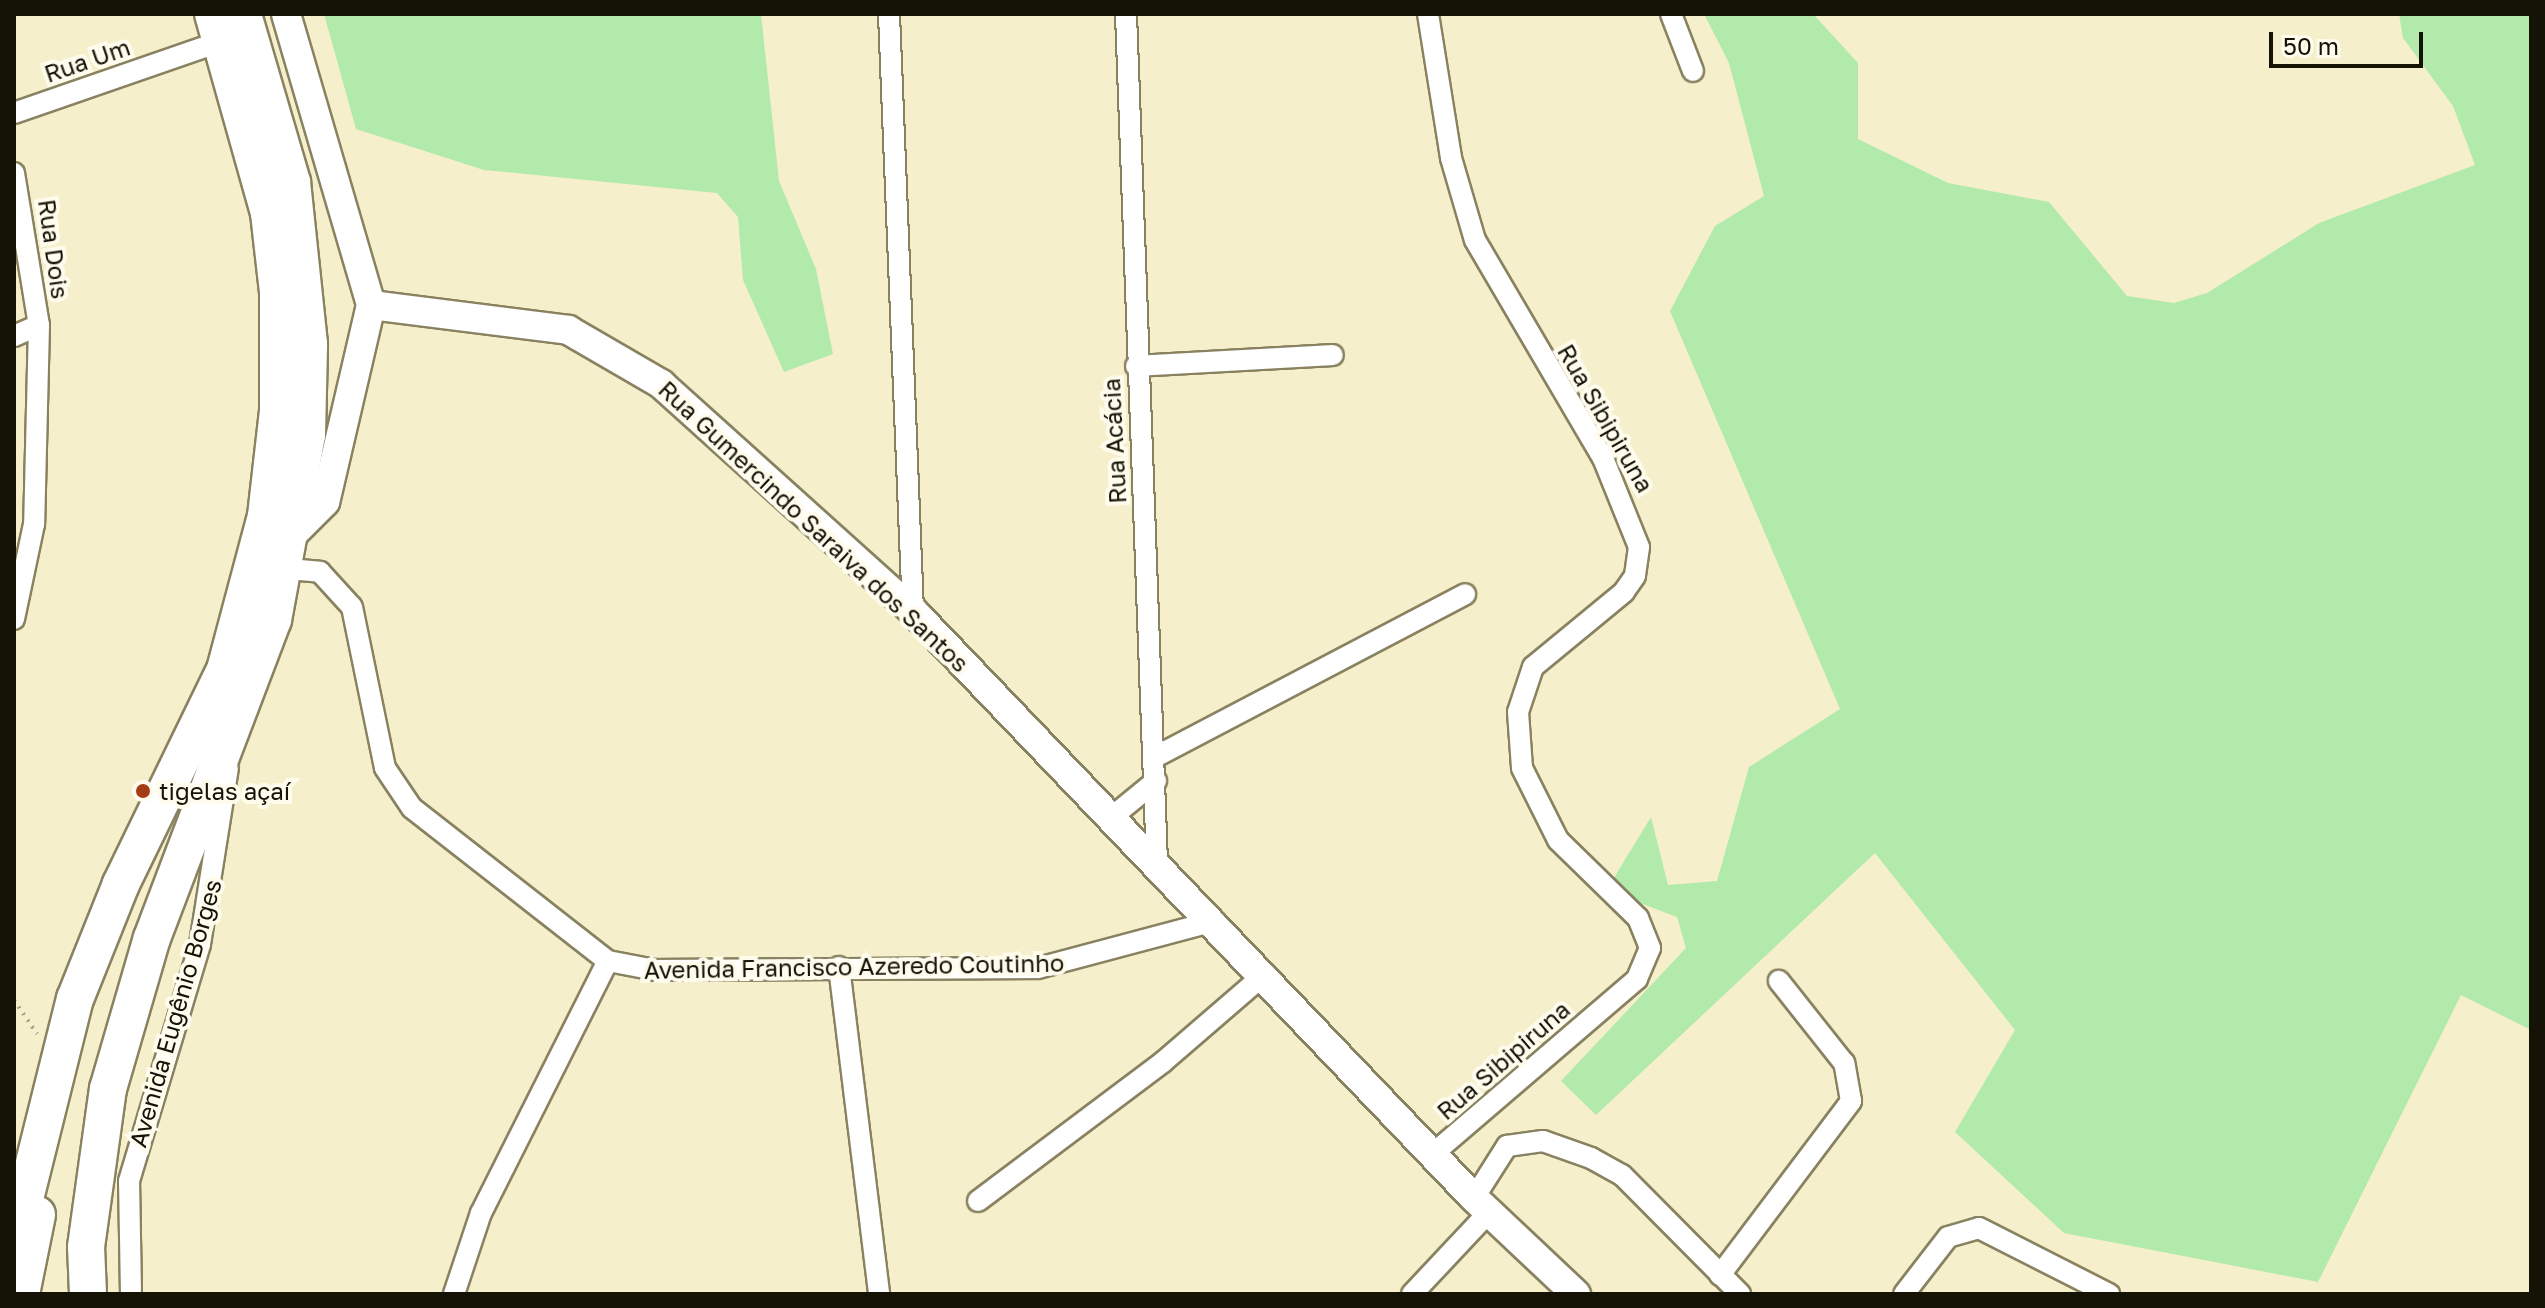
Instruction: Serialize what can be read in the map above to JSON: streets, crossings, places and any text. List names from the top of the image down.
{
  "streets": {
    "main road": ["Rua Gumercindo Saraiva dos Santos"],
    "street": [
      "Rua Um",
      "Rua Dois",
      "Rua Sibipiruna",
      "Rua Acácia",
      "Avenida Francisco Azeredo Coutinho",
      "Avenida Eugênio Borges"
    ]
  },
  "crossings": [
    ["Rua Acácia", "Rua Gumercindo Saraiva dos Santos"],
    ["Rua Gumercindo Saraiva dos Santos", "Avenida Francisco Azeredo Coutinho"]
  ],
  "places": ["tigelas açaí"],
  "scale_bar": "50 m"
}
